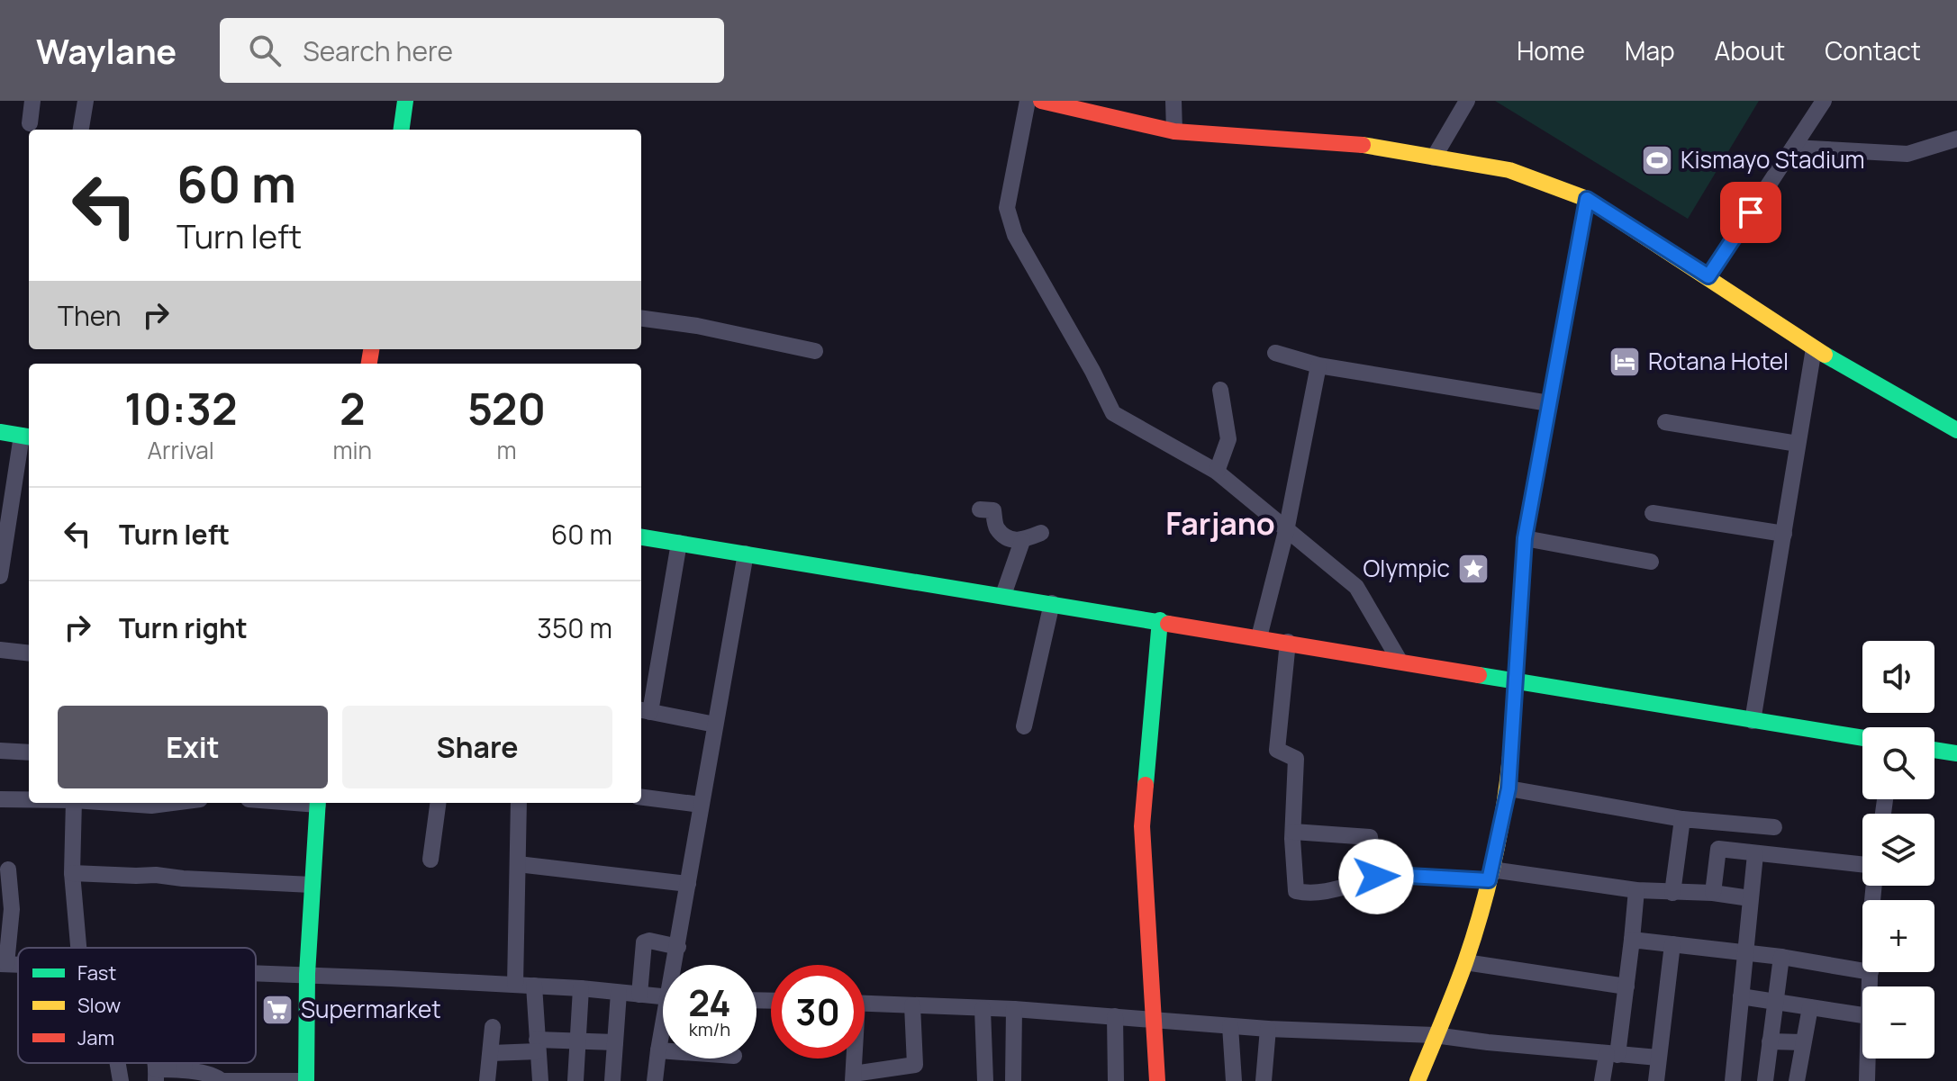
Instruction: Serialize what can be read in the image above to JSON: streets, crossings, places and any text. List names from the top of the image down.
{
  "districts": ["Farjano"],
  "places": {
    "sports": ["Kismayo Stadium"],
    "hotel": ["Rotana Hotel"],
    "place": ["Olympic"],
    "supermarket": ["Supermarket"]
  },
  "legend": ["Fast", "Slow", "Jam"],
  "page": {
    "header": "Waylane",
    "search": "Search here",
    "nav": [
      "Home",
      "Map",
      "About",
      "Contact"
    ],
    "turn": ["60 m", "Turn left"],
    "then": "Then",
    "eta": [
      "10:32",
      "Arrival",
      "2",
      "min",
      "520",
      "m"
    ],
    "list": [
      {
        "name": "Turn left",
        "value": "60 m"
      },
      {
        "name": "Turn right",
        "value": "350 m"
      }
    ],
    "map_buttons": ["+", "−"],
    "buttons": ["Exit", "Share"],
    "speed": "24 km/h",
    "limit": "30"
  }
}
